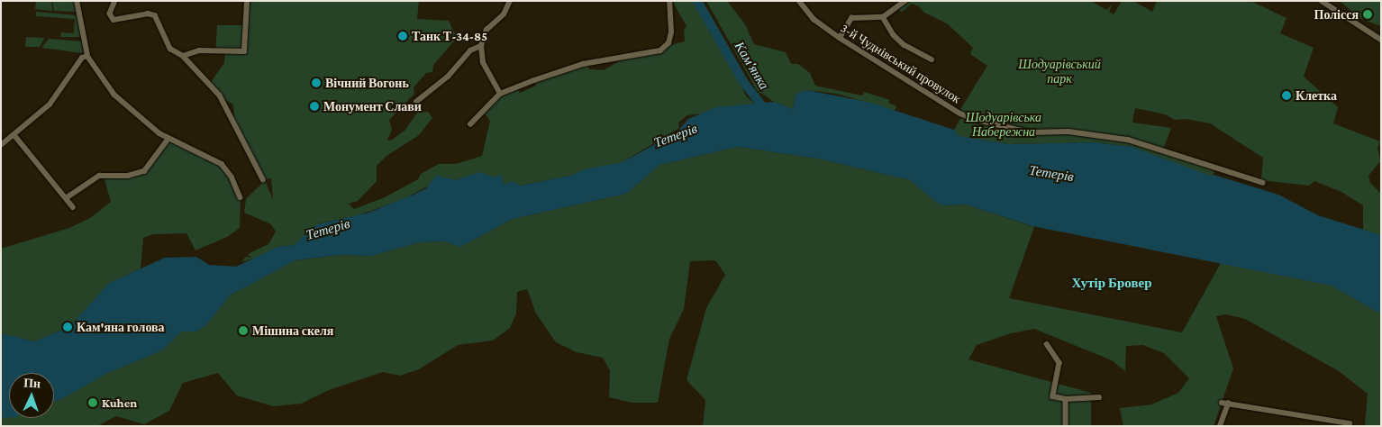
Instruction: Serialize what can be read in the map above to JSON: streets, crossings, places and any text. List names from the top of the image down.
{
  "streets": {
    "street": ["3-й Чуднівський провулок"]
  },
  "districts": ["Хутір Бровер"],
  "water": ["Кам'янка", "Тетерів"],
  "parks": ["Шодуарівський парк", "Шодуарівська Набережна"],
  "places": [
    "Полісся",
    "Танк Т-34-85",
    "Вічний Вогонь",
    "Клетка",
    "Монумент Слави",
    "Кам'яна голова",
    "Мішина скеля",
    "Kuhen"
  ],
  "north": "top"
}
